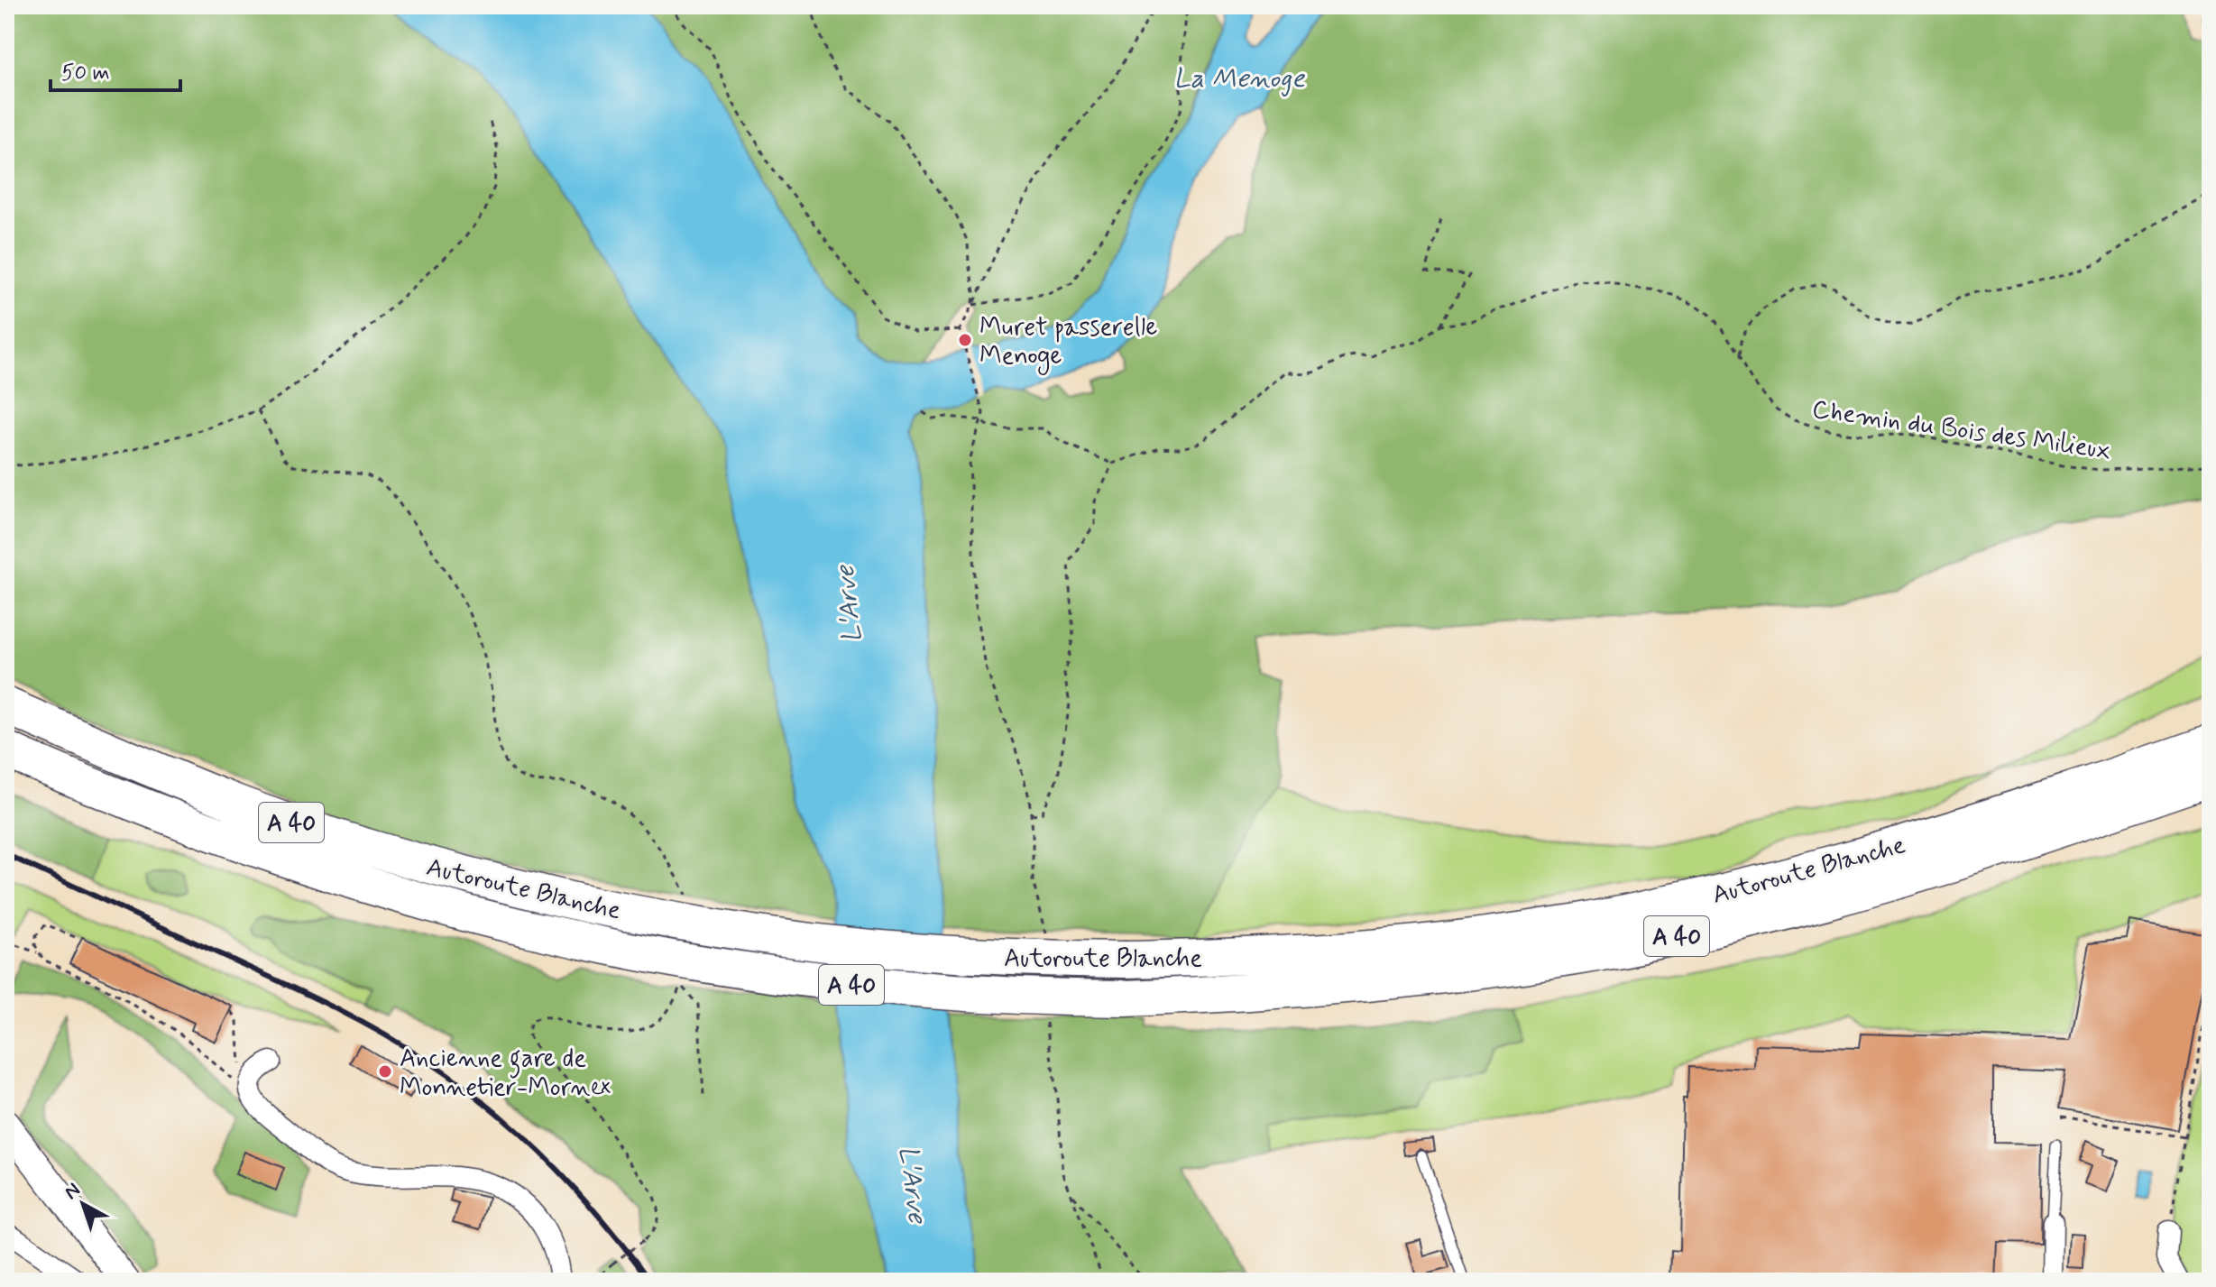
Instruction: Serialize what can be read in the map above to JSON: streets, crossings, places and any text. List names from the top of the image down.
{
  "streets": {
    "highway": ["A 40", "Autoroute Blanche"],
    "path": ["Chemin du Bois des Milieux"]
  },
  "water": ["La Menoge", "L'Arve"],
  "places": ["Muret passerelle Menoge", "Ancienne gare de Monnetier-Mornex"],
  "scale_bar": "50 m",
  "north": "top left"
}
